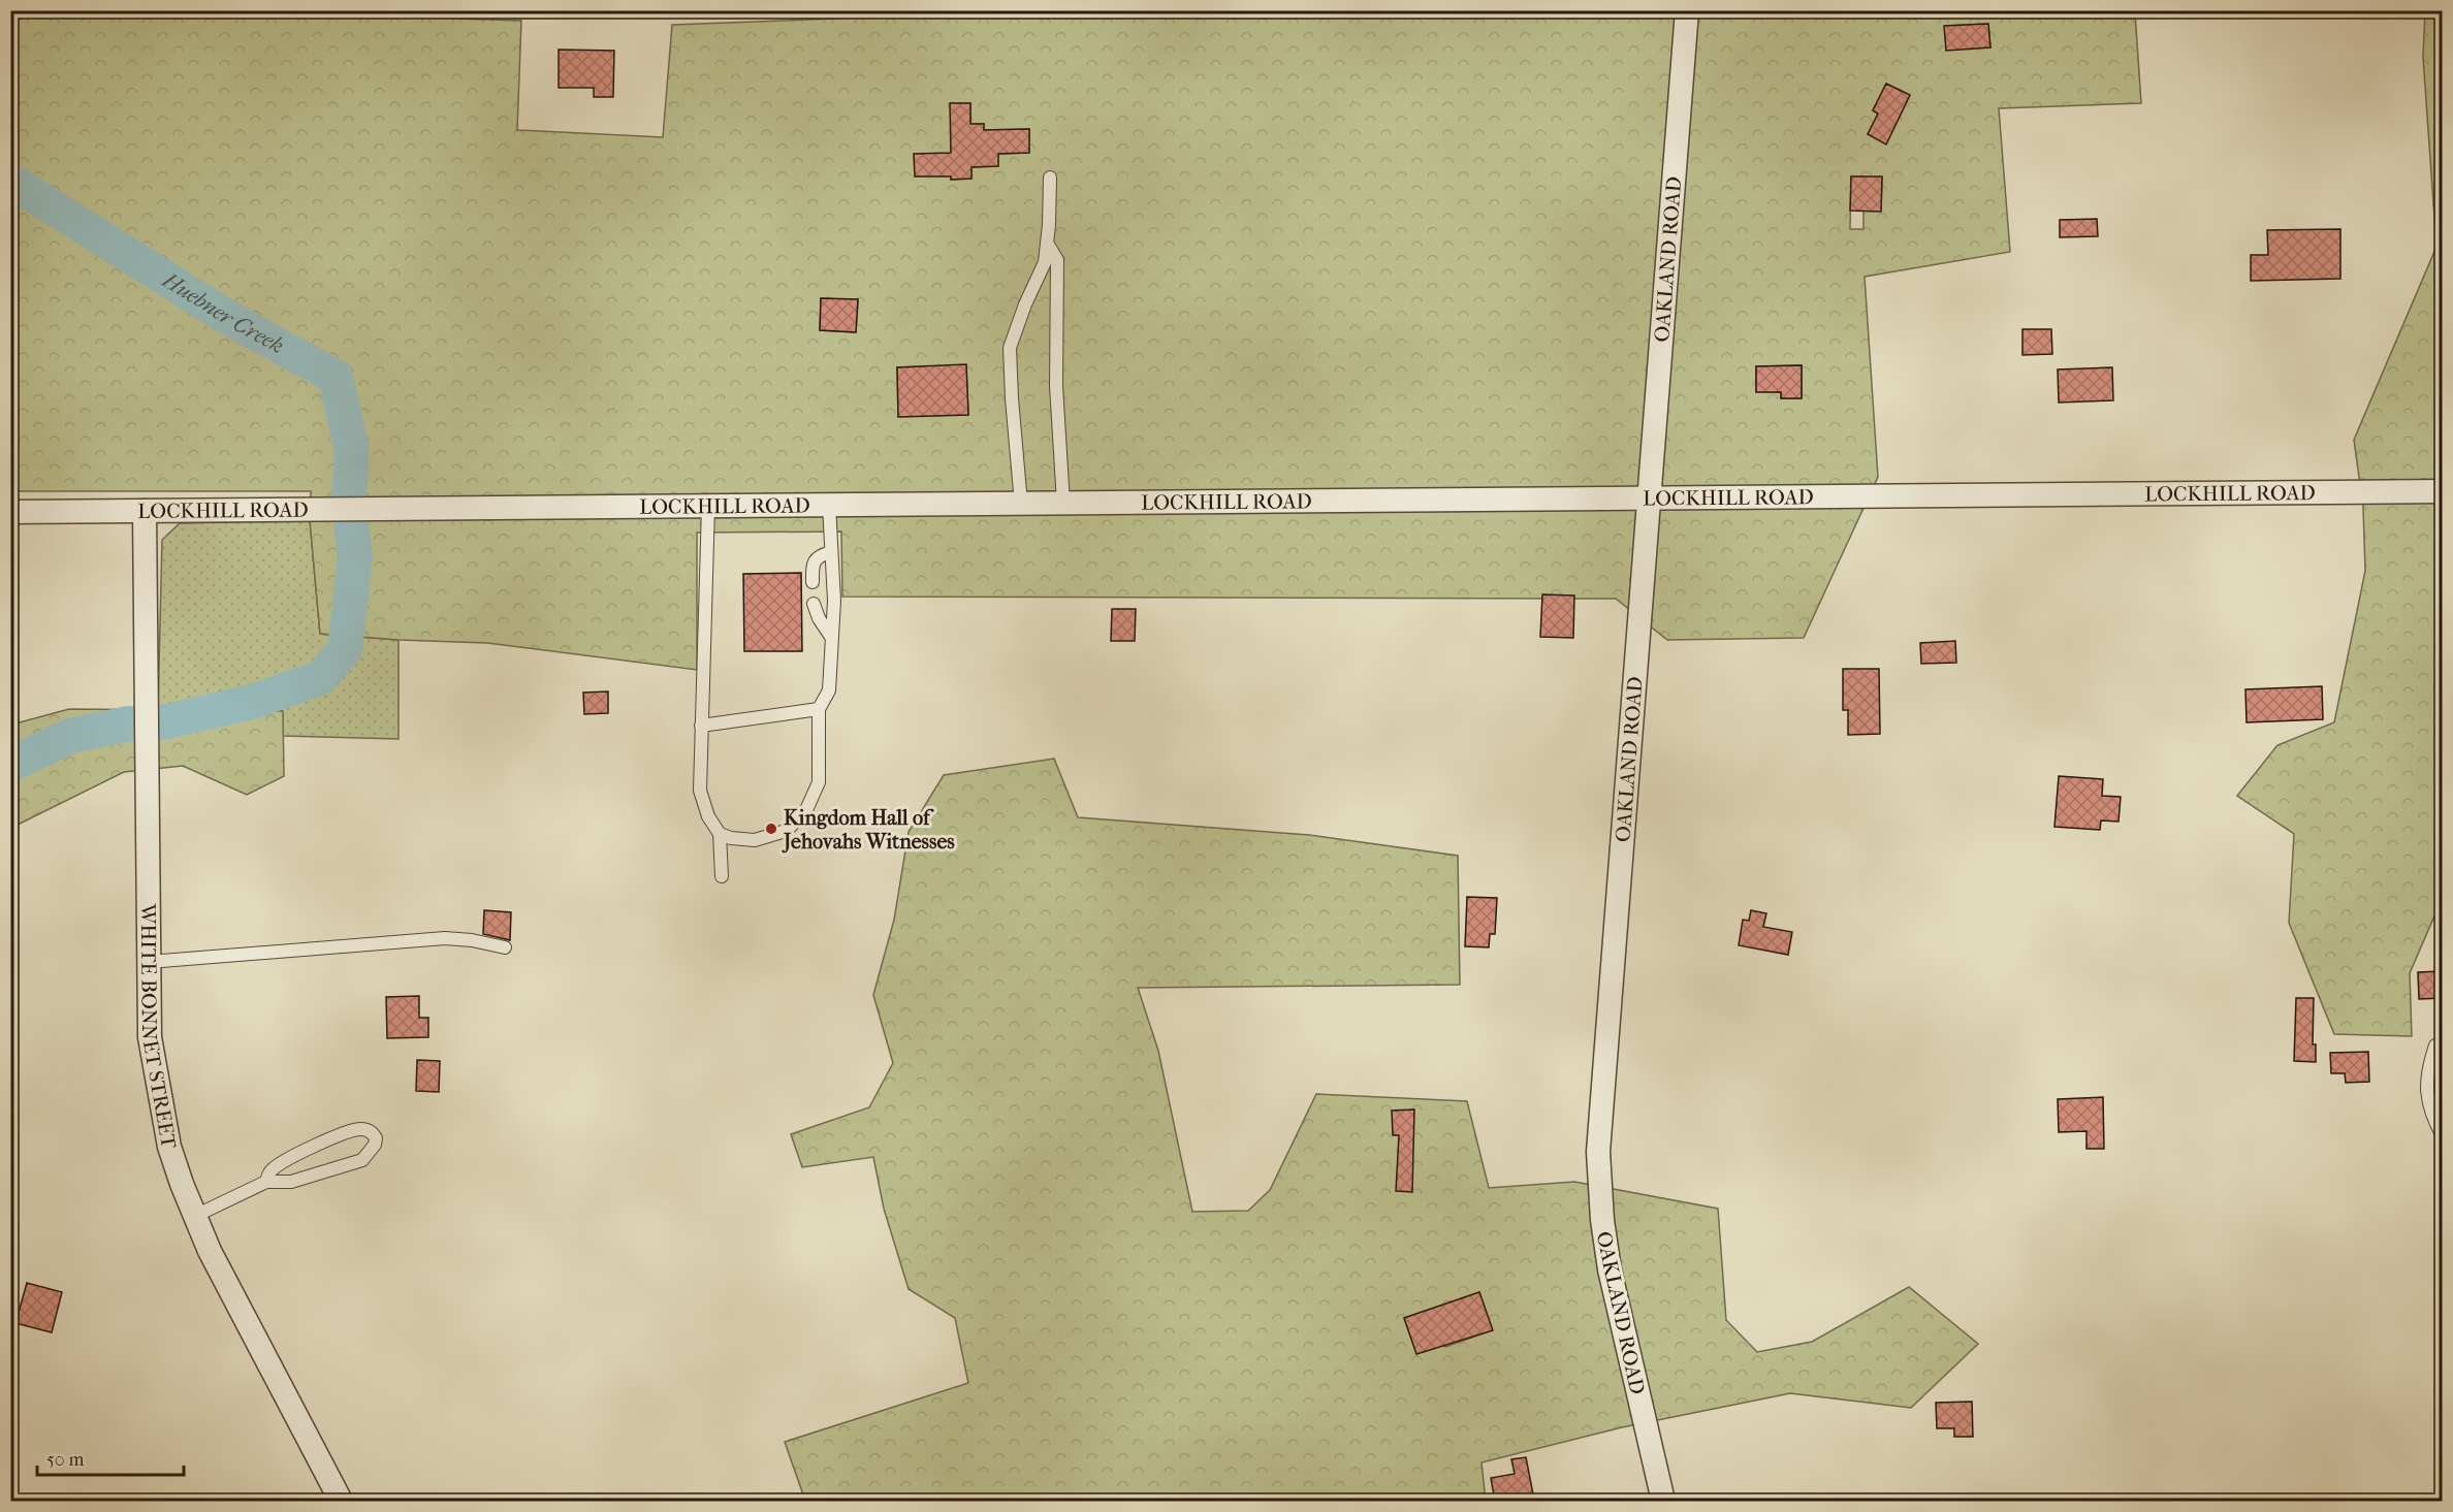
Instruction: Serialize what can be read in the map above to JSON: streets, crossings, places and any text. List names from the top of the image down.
{
  "streets": {
    "street": ["OAKLAND ROAD", "LOCKHILL ROAD", "WHITE BONNET STREET"]
  },
  "crossings": [
    ["OAKLAND ROAD", "LOCKHILL ROAD"],
    ["LOCKHILL ROAD", "WHITE BONNET STREET"]
  ],
  "water": ["Huebner Creek"],
  "places": ["Kingdom Hall of Jehovahs Witnesses"],
  "scale_bar": "50 m"
}
